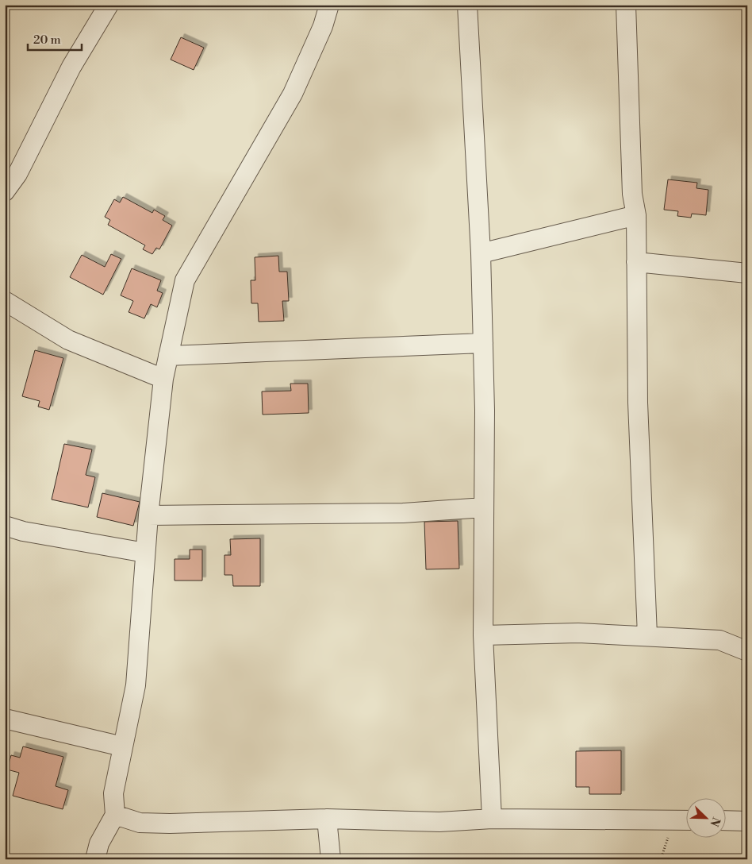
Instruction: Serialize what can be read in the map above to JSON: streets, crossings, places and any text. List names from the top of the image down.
{
  "scale_bar": "20 m",
  "north": "bottom right"
}
